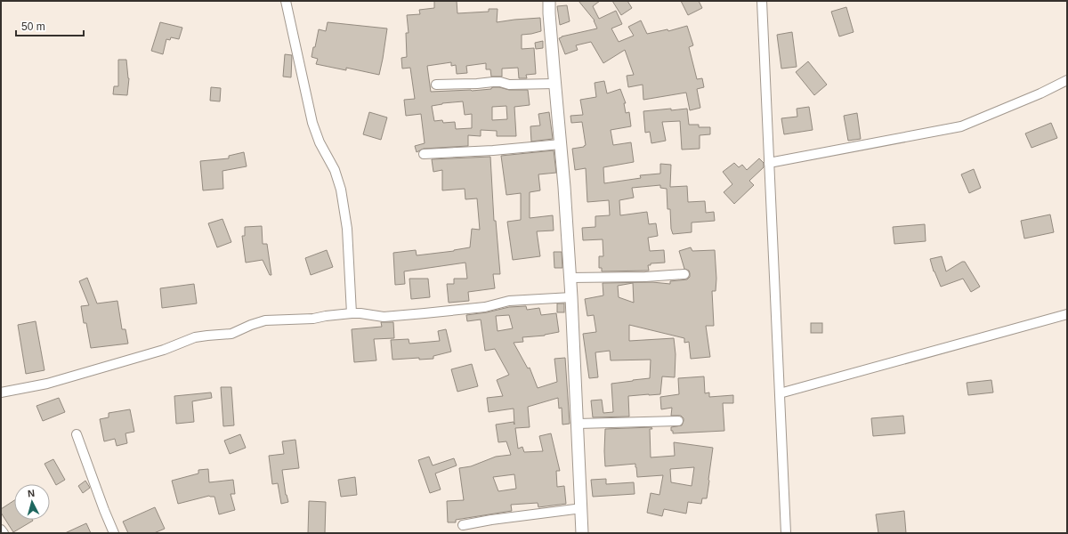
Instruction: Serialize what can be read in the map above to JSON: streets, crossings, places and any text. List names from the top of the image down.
{
  "scale_bar": "50 m",
  "north": "top"
}
